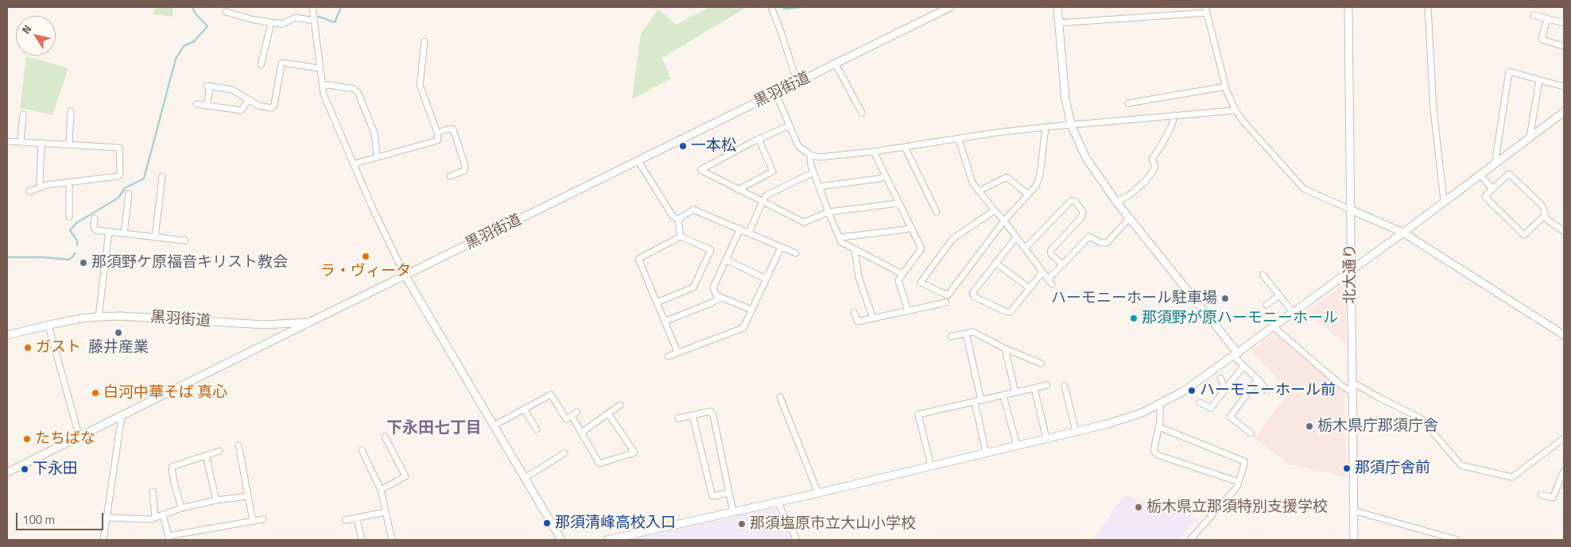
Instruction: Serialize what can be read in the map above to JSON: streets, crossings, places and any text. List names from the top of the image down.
{
  "streets": {
    "street": ["黒羽街道", "北大通り"]
  },
  "districts": ["下永田七丁目"],
  "places": [
    "一本松",
    "ラ・ヴィータ",
    "那須野ケ原福音キリスト教会",
    "ハーモニーホール駐車場",
    "那須野が原ハーモニーホール",
    "藤井産業",
    "ガスト",
    "ハーモニーホール前",
    "白河中華そば 真心",
    "栃木県庁那須庁舎",
    "たちばな",
    "那須庁舎前",
    "下永田",
    "栃木県立那須特別支援学校",
    "那須清峰高校入口",
    "那須塩原市立大山小学校"
  ],
  "scale_bar": "100 m",
  "north": "top left"
}
